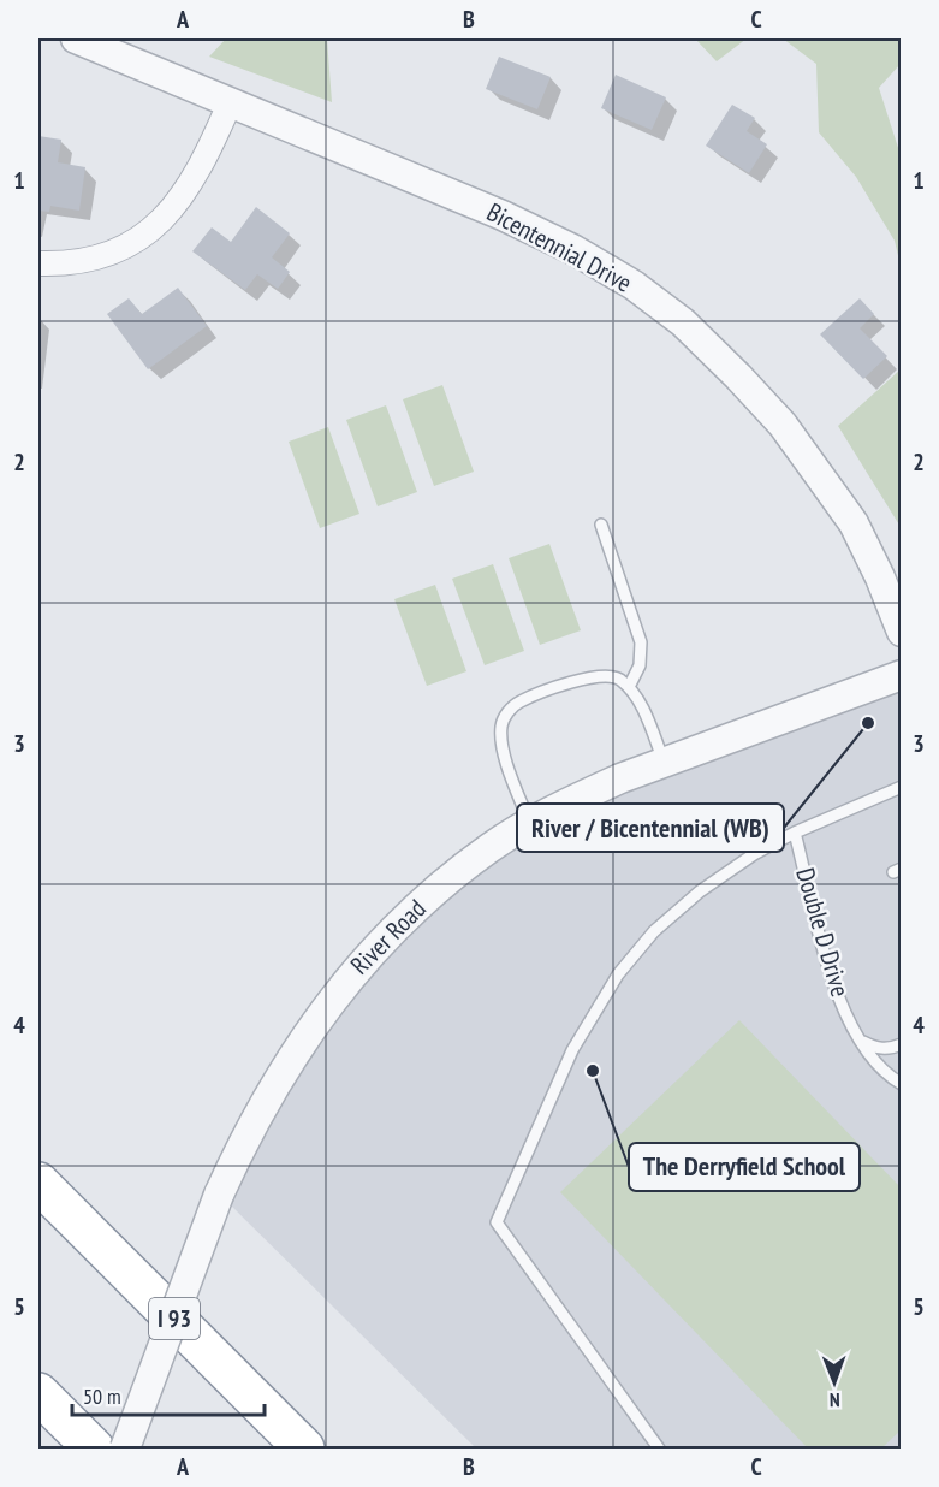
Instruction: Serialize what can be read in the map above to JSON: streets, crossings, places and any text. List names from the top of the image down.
{
  "streets": {
    "highway": ["I 93"],
    "street": ["Bicentennial Drive", "River Road"],
    "lane": ["Double D Drive"]
  },
  "places": ["River / Bicentennial (WB)", "The Derryfield School"],
  "scale_bar": "50 m",
  "north": "bottom",
  "grid": {
    "columns": ["A", "B", "C"],
    "rows": [
      "1",
      "2",
      "3",
      "4",
      "5"
    ]
  }
}
